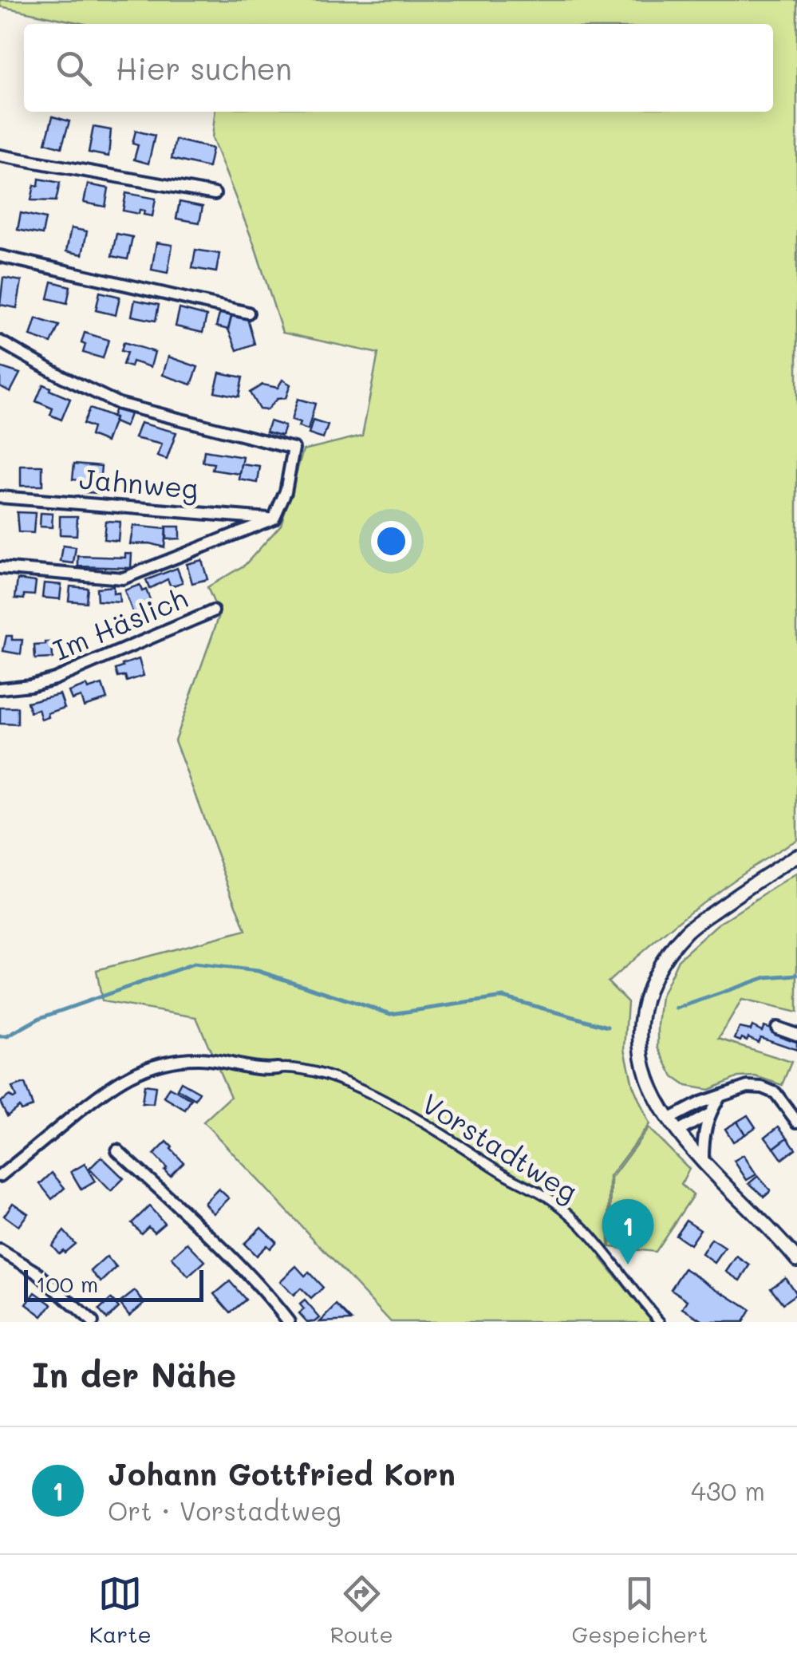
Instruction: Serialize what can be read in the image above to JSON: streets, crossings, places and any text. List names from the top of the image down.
{
  "streets": {
    "street": ["Jahnweg", "Im Häslich", "Vorstadtweg"]
  },
  "scale_bar": "100 m",
  "page": {
    "search": "Hier suchen",
    "pins": "1",
    "scale": "100 m",
    "heading": "In der Nähe",
    "list": [
      {
        "mark": "1",
        "name": "Johann Gottfried Korn",
        "note": "Ort · Vorstadtweg",
        "value": "430 m"
      }
    ],
    "nav": ["Karte", "Route", "Gespeichert"]
  }
}
